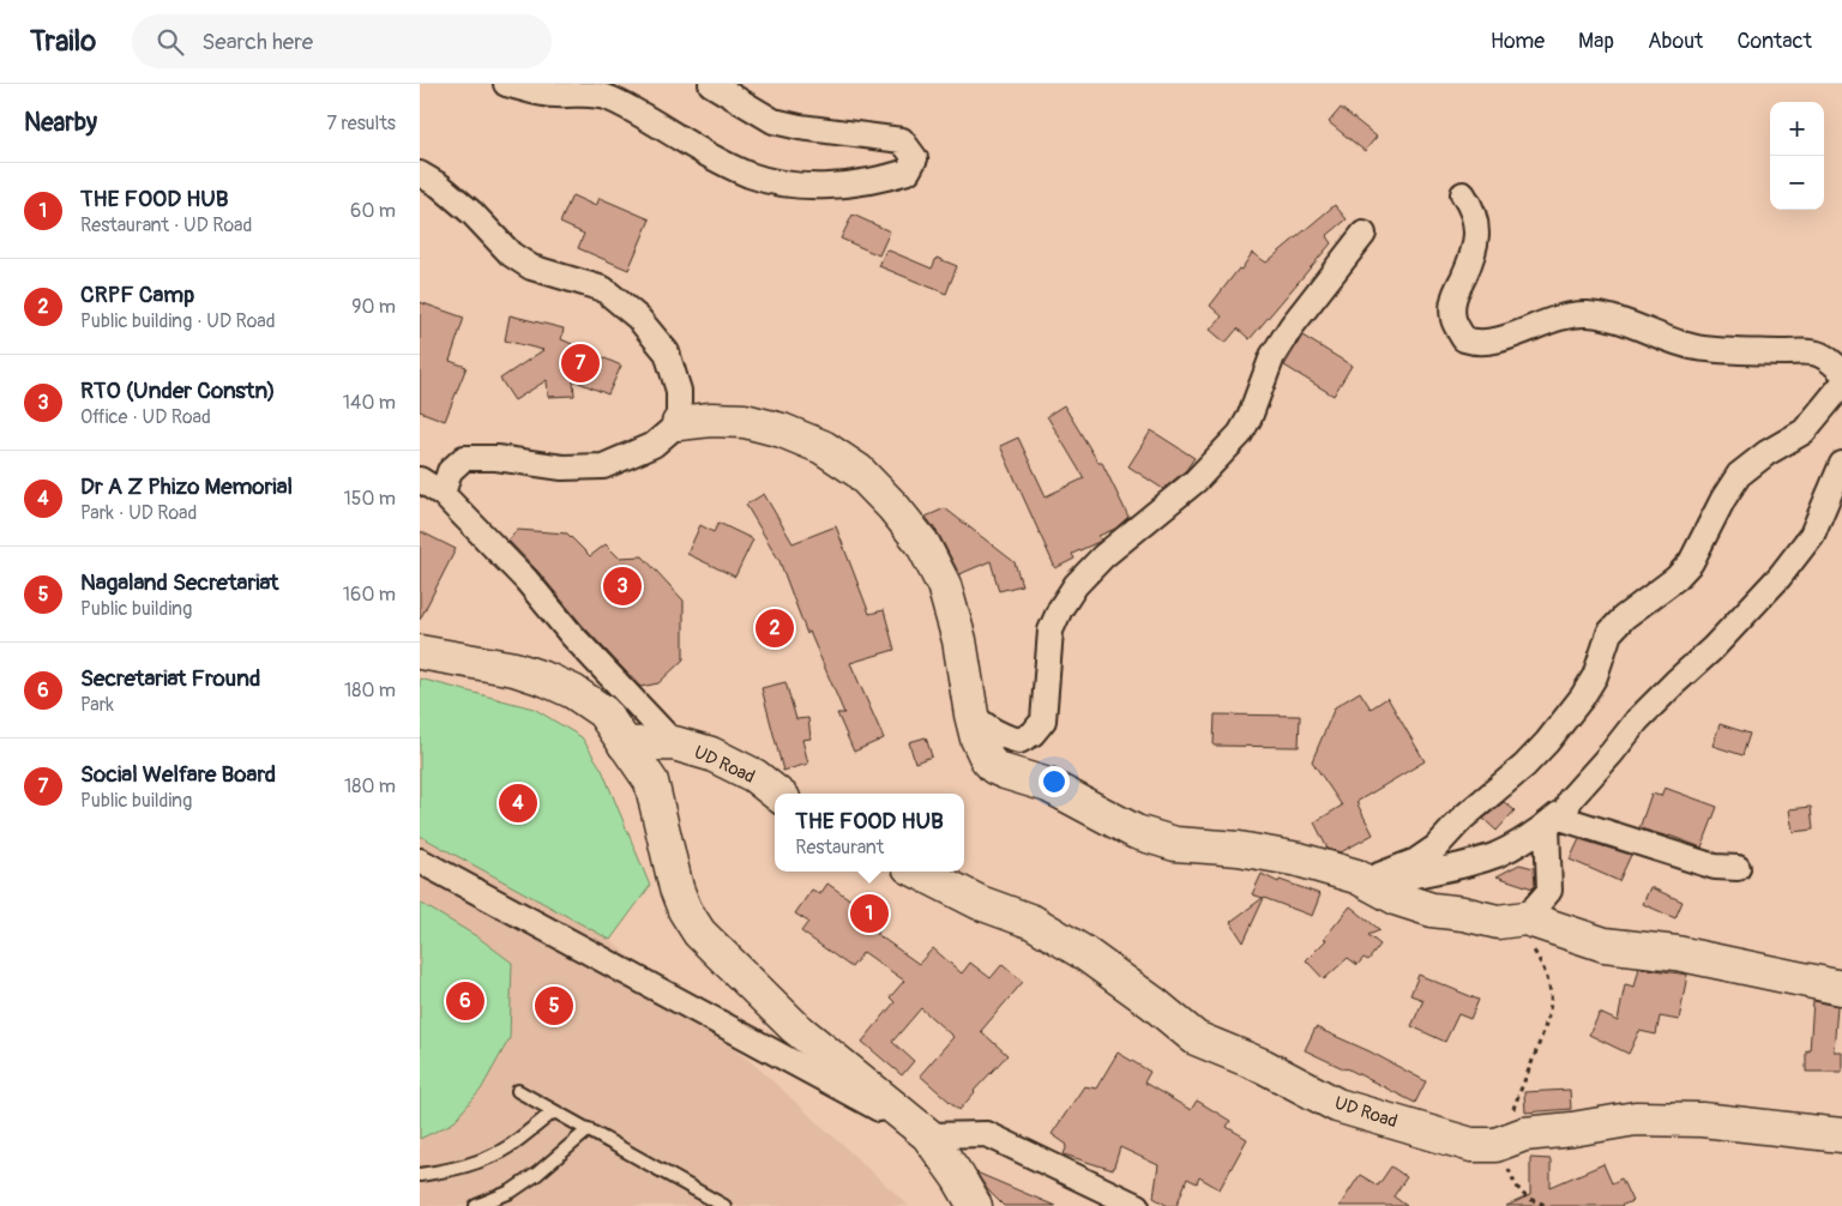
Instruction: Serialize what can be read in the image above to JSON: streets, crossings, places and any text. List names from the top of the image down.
{
  "streets": {
    "main road": ["UD Road"]
  },
  "page": {
    "header": "Trailo",
    "search": "Search here",
    "nav": [
      "Home",
      "Map",
      "About",
      "Contact"
    ],
    "heading": ["Nearby", "7 results"],
    "map_buttons": ["+", "−"],
    "list": [
      {
        "mark": "1",
        "name": "THE FOOD HUB",
        "note": "Restaurant · UD Road",
        "value": "60 m"
      },
      {
        "mark": "2",
        "name": "CRPF Camp",
        "note": "Public building · UD Road",
        "value": "90 m"
      },
      {
        "mark": "3",
        "name": "RTO (Under Constn)",
        "note": "Office · UD Road",
        "value": "140 m"
      },
      {
        "mark": "4",
        "name": "Dr A Z Phizo Memorial",
        "note": "Park · UD Road",
        "value": "150 m"
      },
      {
        "mark": "5",
        "name": "Nagaland Secretariat",
        "note": "Public building",
        "value": "160 m"
      },
      {
        "mark": "6",
        "name": "Secretariat Fround",
        "note": "Park",
        "value": "180 m"
      },
      {
        "mark": "7",
        "name": "Social Welfare Board",
        "note": "Public building",
        "value": "180 m"
      }
    ],
    "pins": [
      "7",
      "3",
      "2",
      "4",
      "1",
      "6",
      "5"
    ],
    "popup": ["THE FOOD HUB", "Restaurant"]
  }
}
